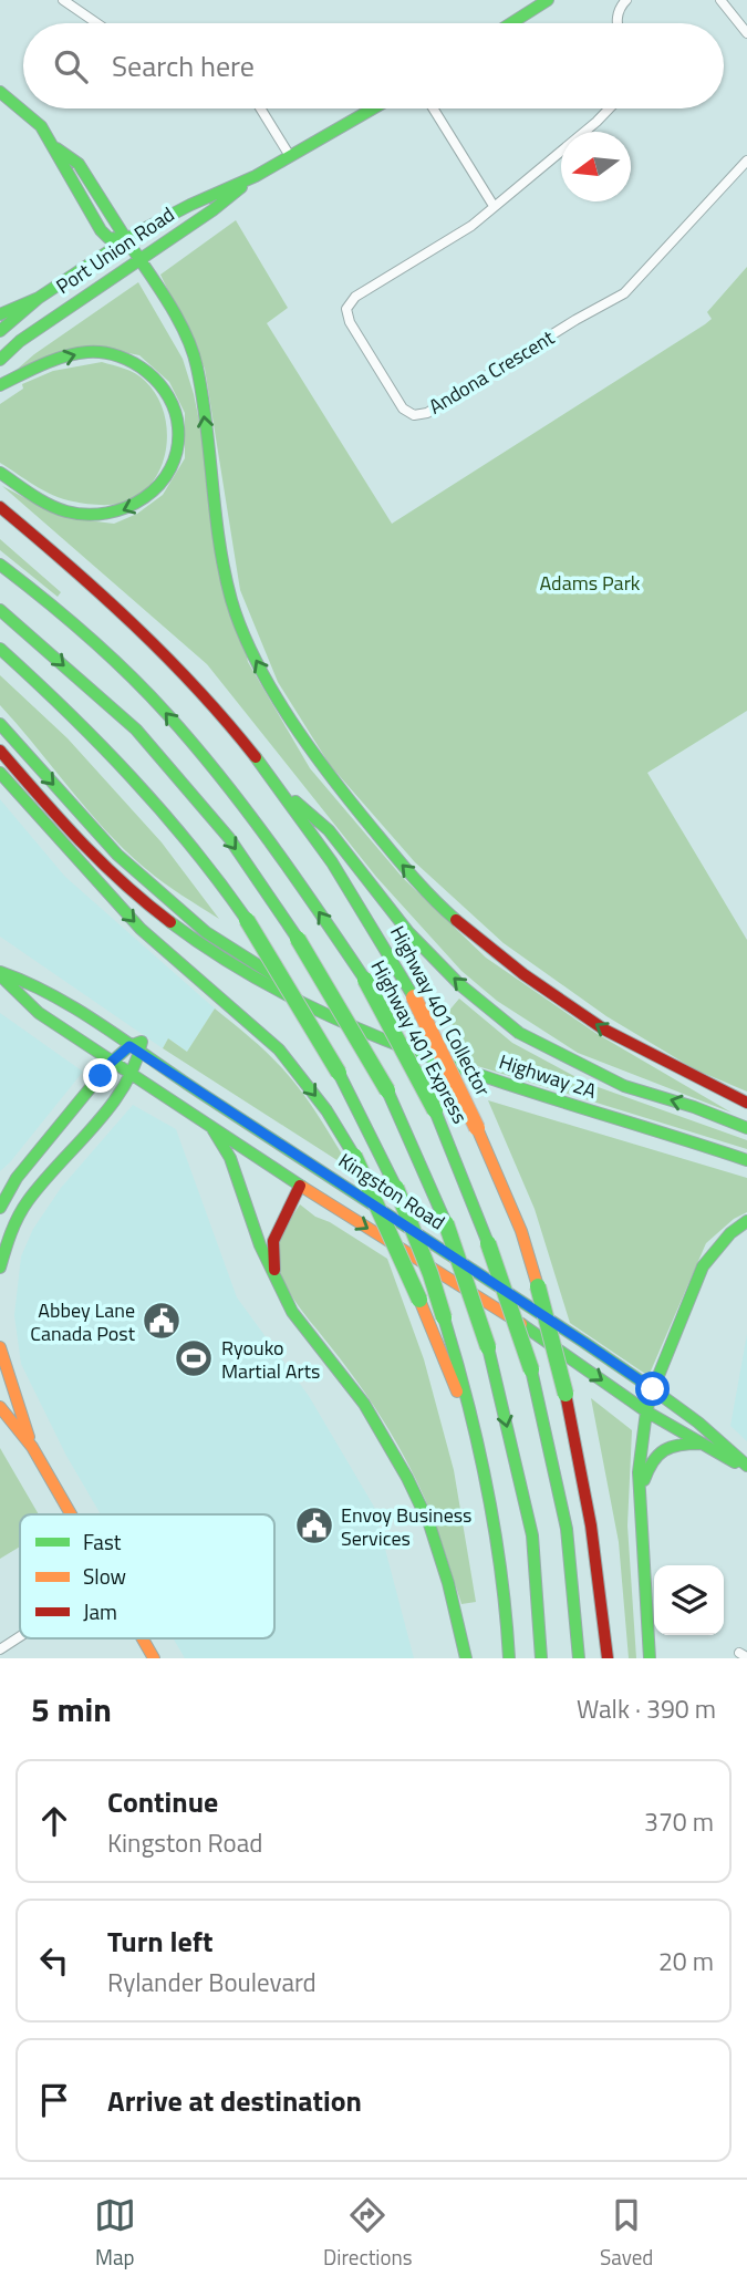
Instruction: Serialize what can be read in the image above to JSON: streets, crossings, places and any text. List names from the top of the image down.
{
  "streets": {
    "main road": [
      "Port Union Road",
      "Highway 401 Collector",
      "Highway 401 Express",
      "Highway 2A",
      "Kingston Road"
    ],
    "street": ["Andona Crescent"]
  },
  "parks": ["Adams Park"],
  "places": {
    "public building": ["Abbey Lane Canada Post", "Envoy Business Services"],
    "sports": ["Ryouko Martial Arts"]
  },
  "legend": ["Fast", "Slow", "Jam"],
  "north": "left",
  "page": {
    "search": "Search here",
    "heading": ["5 min", "Walk · 390 m"],
    "list": [
      ["Continue", "Kingston Road", "370 m"],
      ["Turn left", "Rylander Boulevard", "20 m"],
      "Arrive at destination"
    ],
    "nav": ["Map", "Directions", "Saved"]
  }
}
